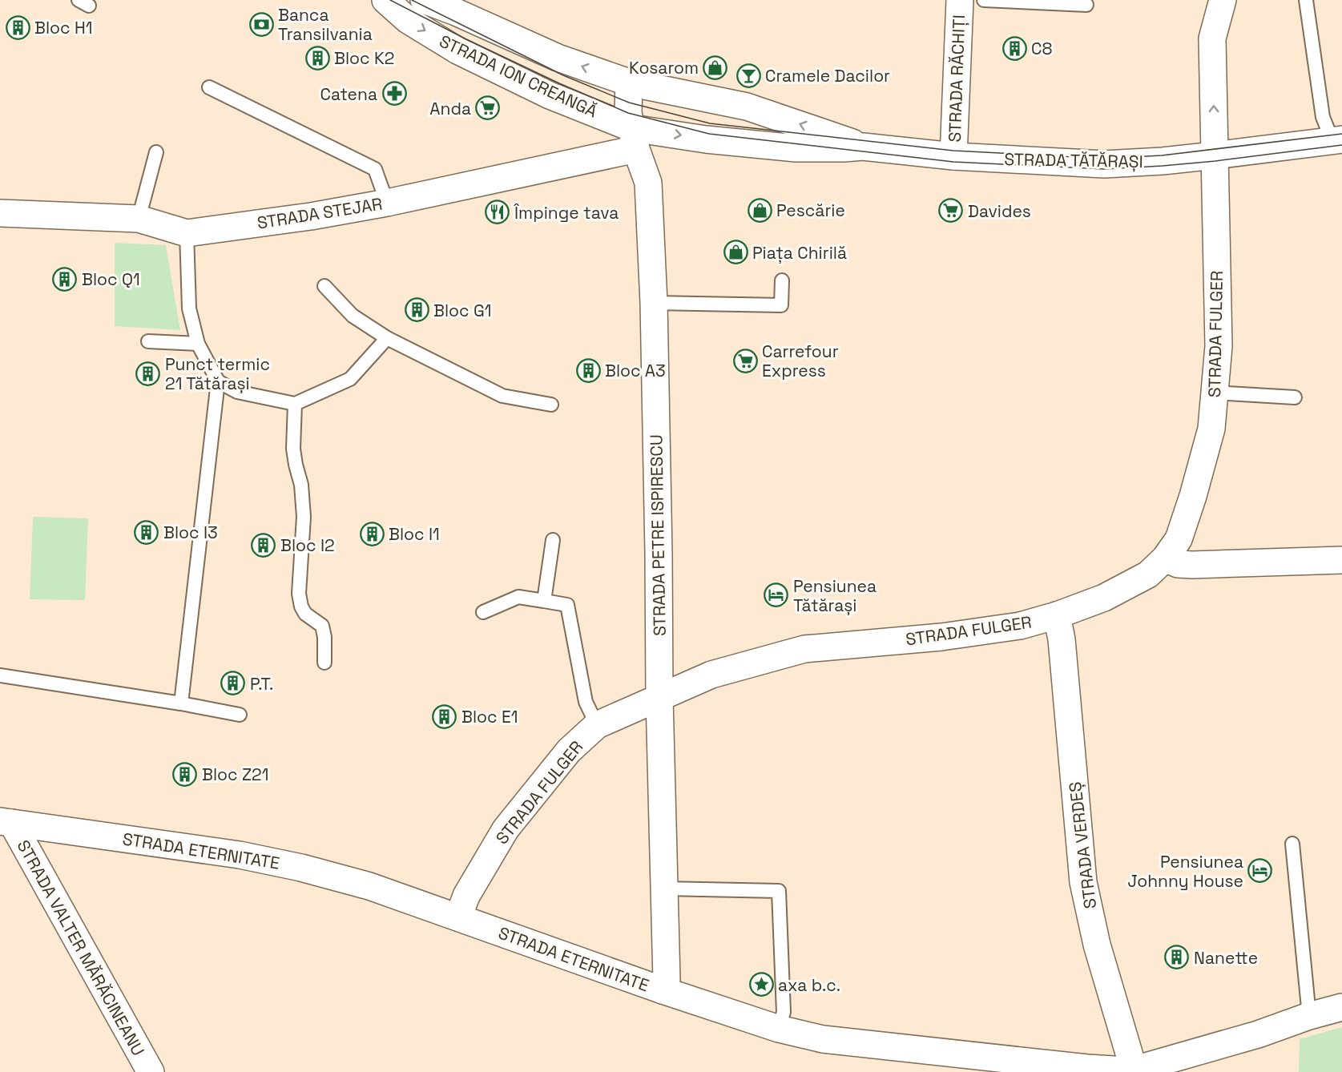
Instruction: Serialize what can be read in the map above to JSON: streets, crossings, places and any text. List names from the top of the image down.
{
  "streets": {
    "street": [
      "STRADA ION CREANGĂ",
      "STRADA RĂCHIȚI",
      "STRADA TĂTĂRAȘI",
      "STRADA STEJAR",
      "STRADA FULGER",
      "STRADA PETRE ISPIRESCU",
      "STRADA VERDEȘ",
      "STRADA ETERNITATE",
      "STRADA VALTER MĂRĂCINEANU"
    ]
  },
  "crossings": [
    ["STRADA ION CREANGĂ", "STRADA TĂTĂRAȘI"],
    ["STRADA ION CREANGĂ", "STRADA STEJAR"],
    ["STRADA ION CREANGĂ", "STRADA PETRE ISPIRESCU"],
    ["STRADA RĂCHIȚI", "STRADA TĂTĂRAȘI"],
    ["STRADA TĂTĂRAȘI", "STRADA STEJAR"],
    ["STRADA TĂTĂRAȘI", "STRADA FULGER"],
    ["STRADA TĂTĂRAȘI", "STRADA PETRE ISPIRESCU"],
    ["STRADA STEJAR", "STRADA PETRE ISPIRESCU"],
    ["STRADA FULGER", "STRADA PETRE ISPIRESCU"],
    ["STRADA FULGER", "STRADA VERDEȘ"],
    ["STRADA FULGER", "STRADA ETERNITATE"],
    ["STRADA PETRE ISPIRESCU", "STRADA ETERNITATE"],
    ["STRADA VERDEȘ", "STRADA ETERNITATE"],
    ["STRADA ETERNITATE", "STRADA VALTER MĂRĂCINEANU"]
  ],
  "places": {
    "bank": ["Banca Transilvania"],
    "building": [
      "Bloc H1",
      "C8",
      "Bloc K2",
      "Bloc Q1",
      "Bloc G1",
      "Bloc A3",
      "Punct termic 21 Tătărași",
      "Bloc I3",
      "Bloc I1",
      "Bloc I2",
      "P.T.",
      "Bloc E1",
      "Bloc Z21",
      "Nanette"
    ],
    "shop": ["Kosarom", "Pescărie", "Piața Chirilă"],
    "bar": ["Cramele Dacilor"],
    "pharmacy": ["Catena"],
    "supermarket": ["Anda", "Davides", "Carrefour Express"],
    "restaurant": ["Împinge tava"],
    "hotel": ["Pensiunea Tătărași", "Pensiunea Johnny House"],
    "place": ["axa b.c."]
  }
}
